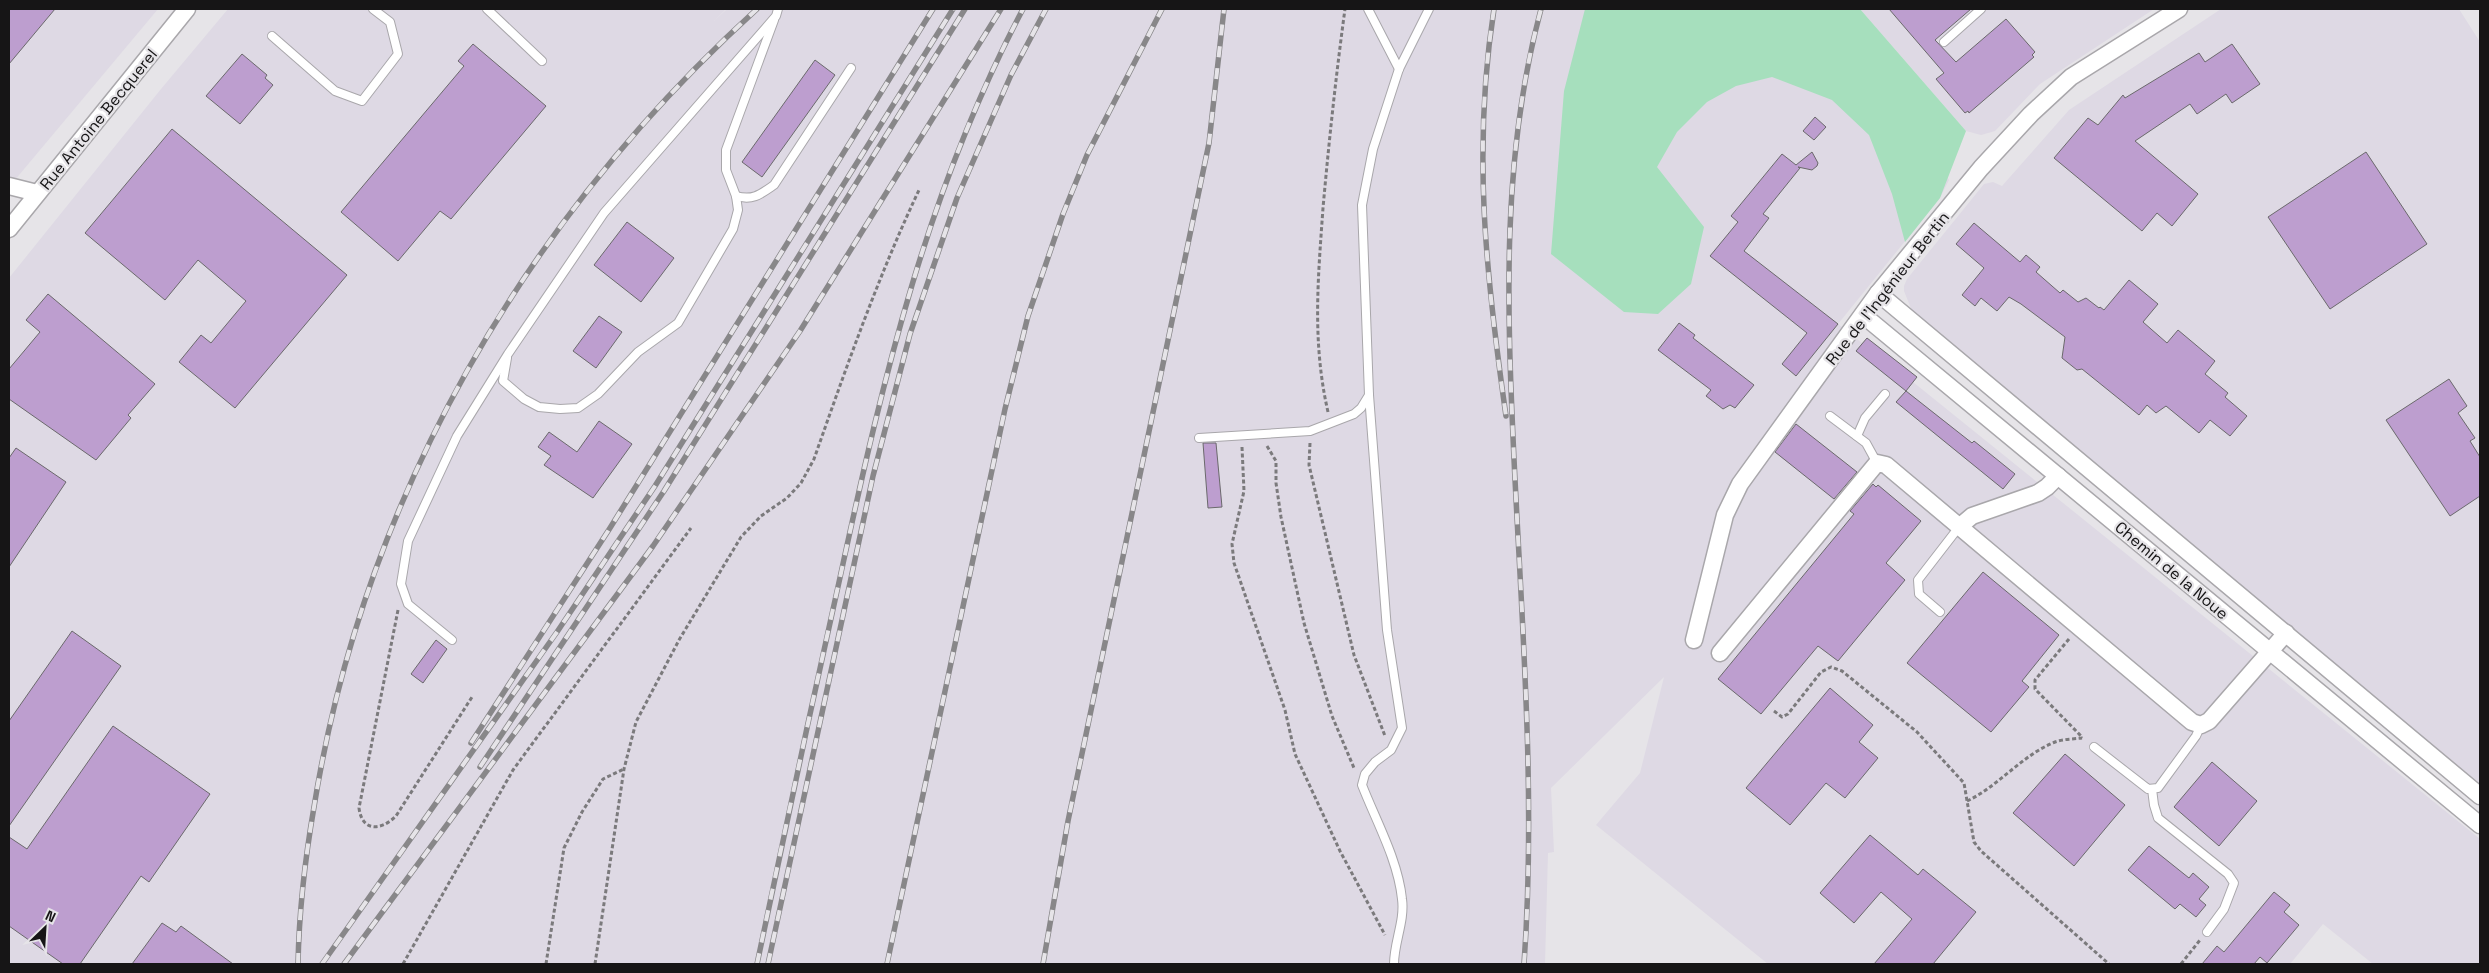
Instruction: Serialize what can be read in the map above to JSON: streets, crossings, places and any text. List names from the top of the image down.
{
  "streets": {
    "street": ["Rue Antoine Becquerel", "Rue de l'Ingénieur Bertin", "Chemin de la Noue"]
  },
  "crossings": [
    ["Rue de l'Ingénieur Bertin", "Chemin de la Noue"]
  ],
  "north": "top right"
}
